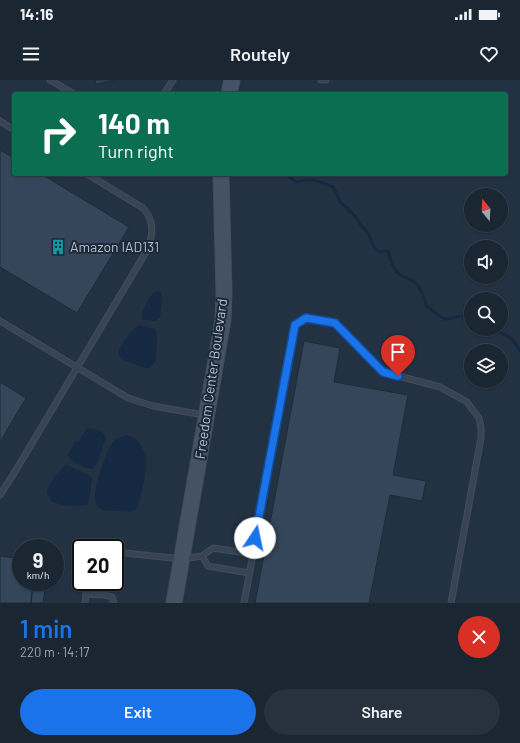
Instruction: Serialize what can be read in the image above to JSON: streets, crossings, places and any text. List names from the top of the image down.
{
  "streets": {
    "street": ["Freedom Center Boulevard"]
  },
  "places": {
    "building": ["Amazon IAD131"]
  },
  "north": "top",
  "page": {
    "status": "14:16",
    "header": "Routely",
    "turn": ["140 m", "Turn right"],
    "speed": "9 km/h",
    "limit": "20",
    "heading": ["1 min", "220 m · 14:17"],
    "buttons": ["Exit", "Share"]
  }
}
